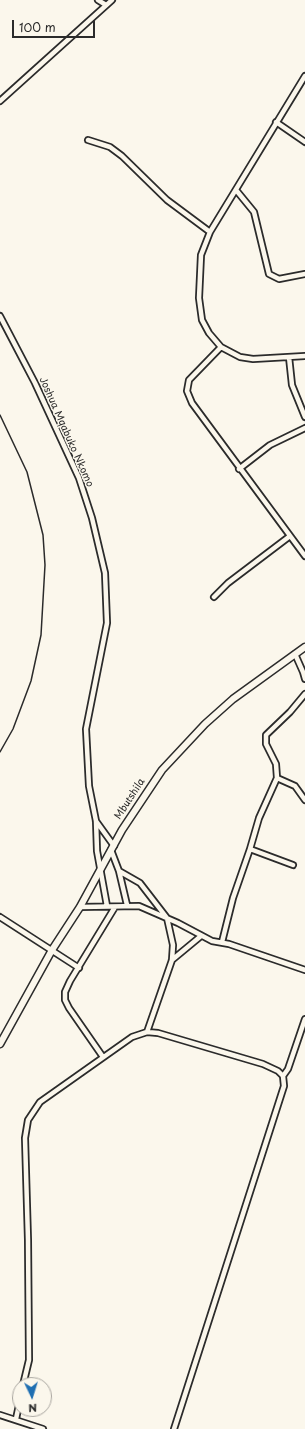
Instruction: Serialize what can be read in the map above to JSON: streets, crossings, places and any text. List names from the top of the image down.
{
  "streets": {
    "street": ["Joshua Mqabuko Nkomo", "Mbutshila"]
  },
  "scale_bar": "100 m",
  "north": "bottom"
}
